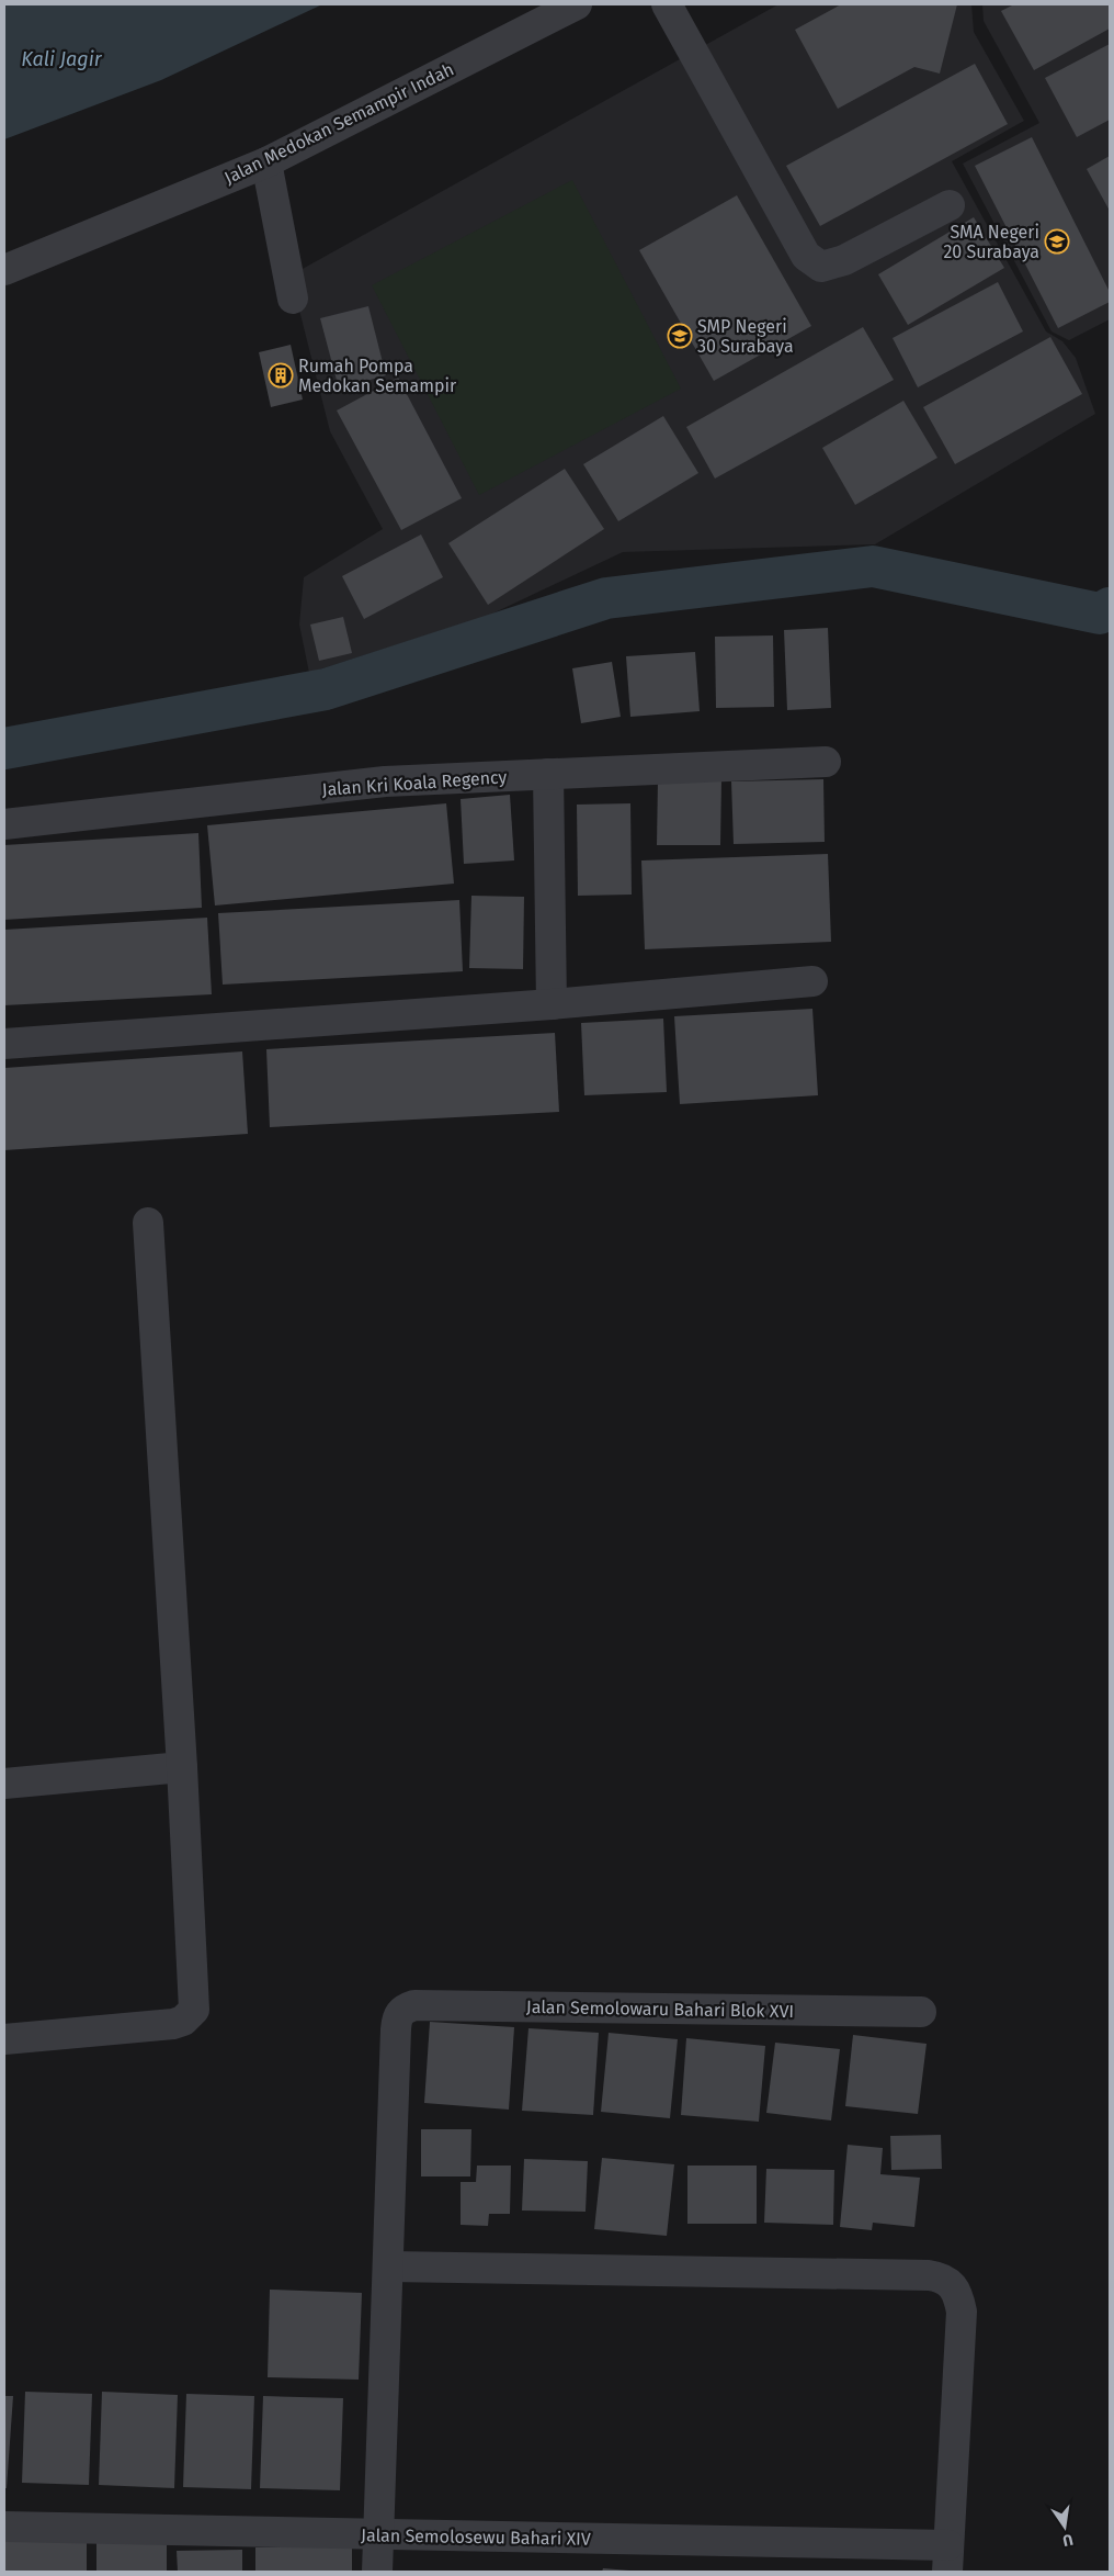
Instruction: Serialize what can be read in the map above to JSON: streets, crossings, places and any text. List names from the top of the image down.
{
  "streets": {
    "street": [
      "Jalan Medokan Semampir Indah",
      "Jalan Kri Koala Regency",
      "Jalan Semolowaru Bahari Blok XVI",
      "Jalan Semolosewu Bahari XIV"
    ]
  },
  "water": ["Kali Jagir"],
  "places": {
    "school or university": ["SMA Negeri 20 Surabaya", "SMP Negeri 30 Surabaya"],
    "building": ["Rumah Pompa Medokan Semampir"]
  },
  "north": "bottom"
}
